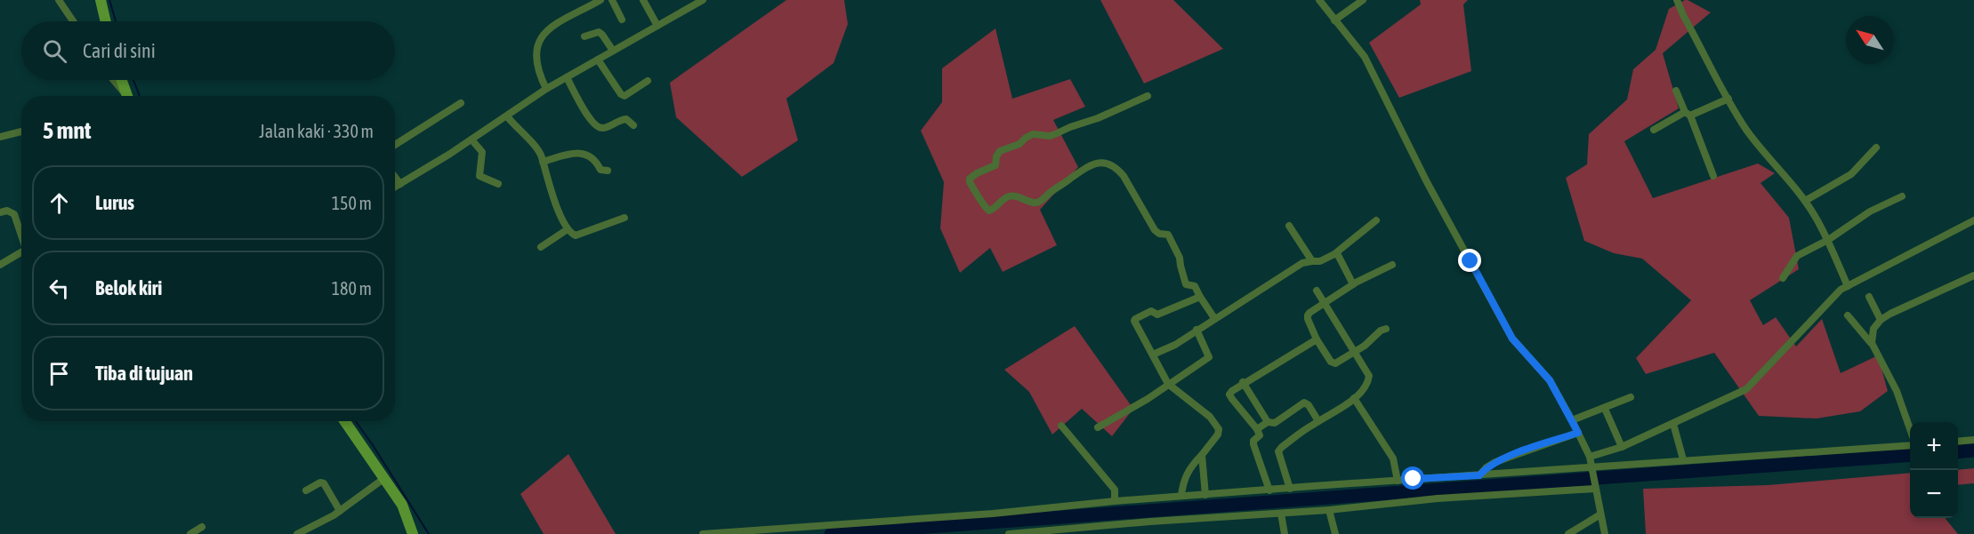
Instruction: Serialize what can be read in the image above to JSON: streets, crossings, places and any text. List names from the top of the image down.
{
  "north": "top left",
  "page": {
    "search": "Cari di sini",
    "heading": ["5 mnt", "Jalan kaki · 330 m"],
    "list": [
      ["Lurus", "150 m"],
      ["Belok kiri", "180 m"],
      "Tiba di tujuan"
    ],
    "map_buttons": ["+", "−"]
  }
}
